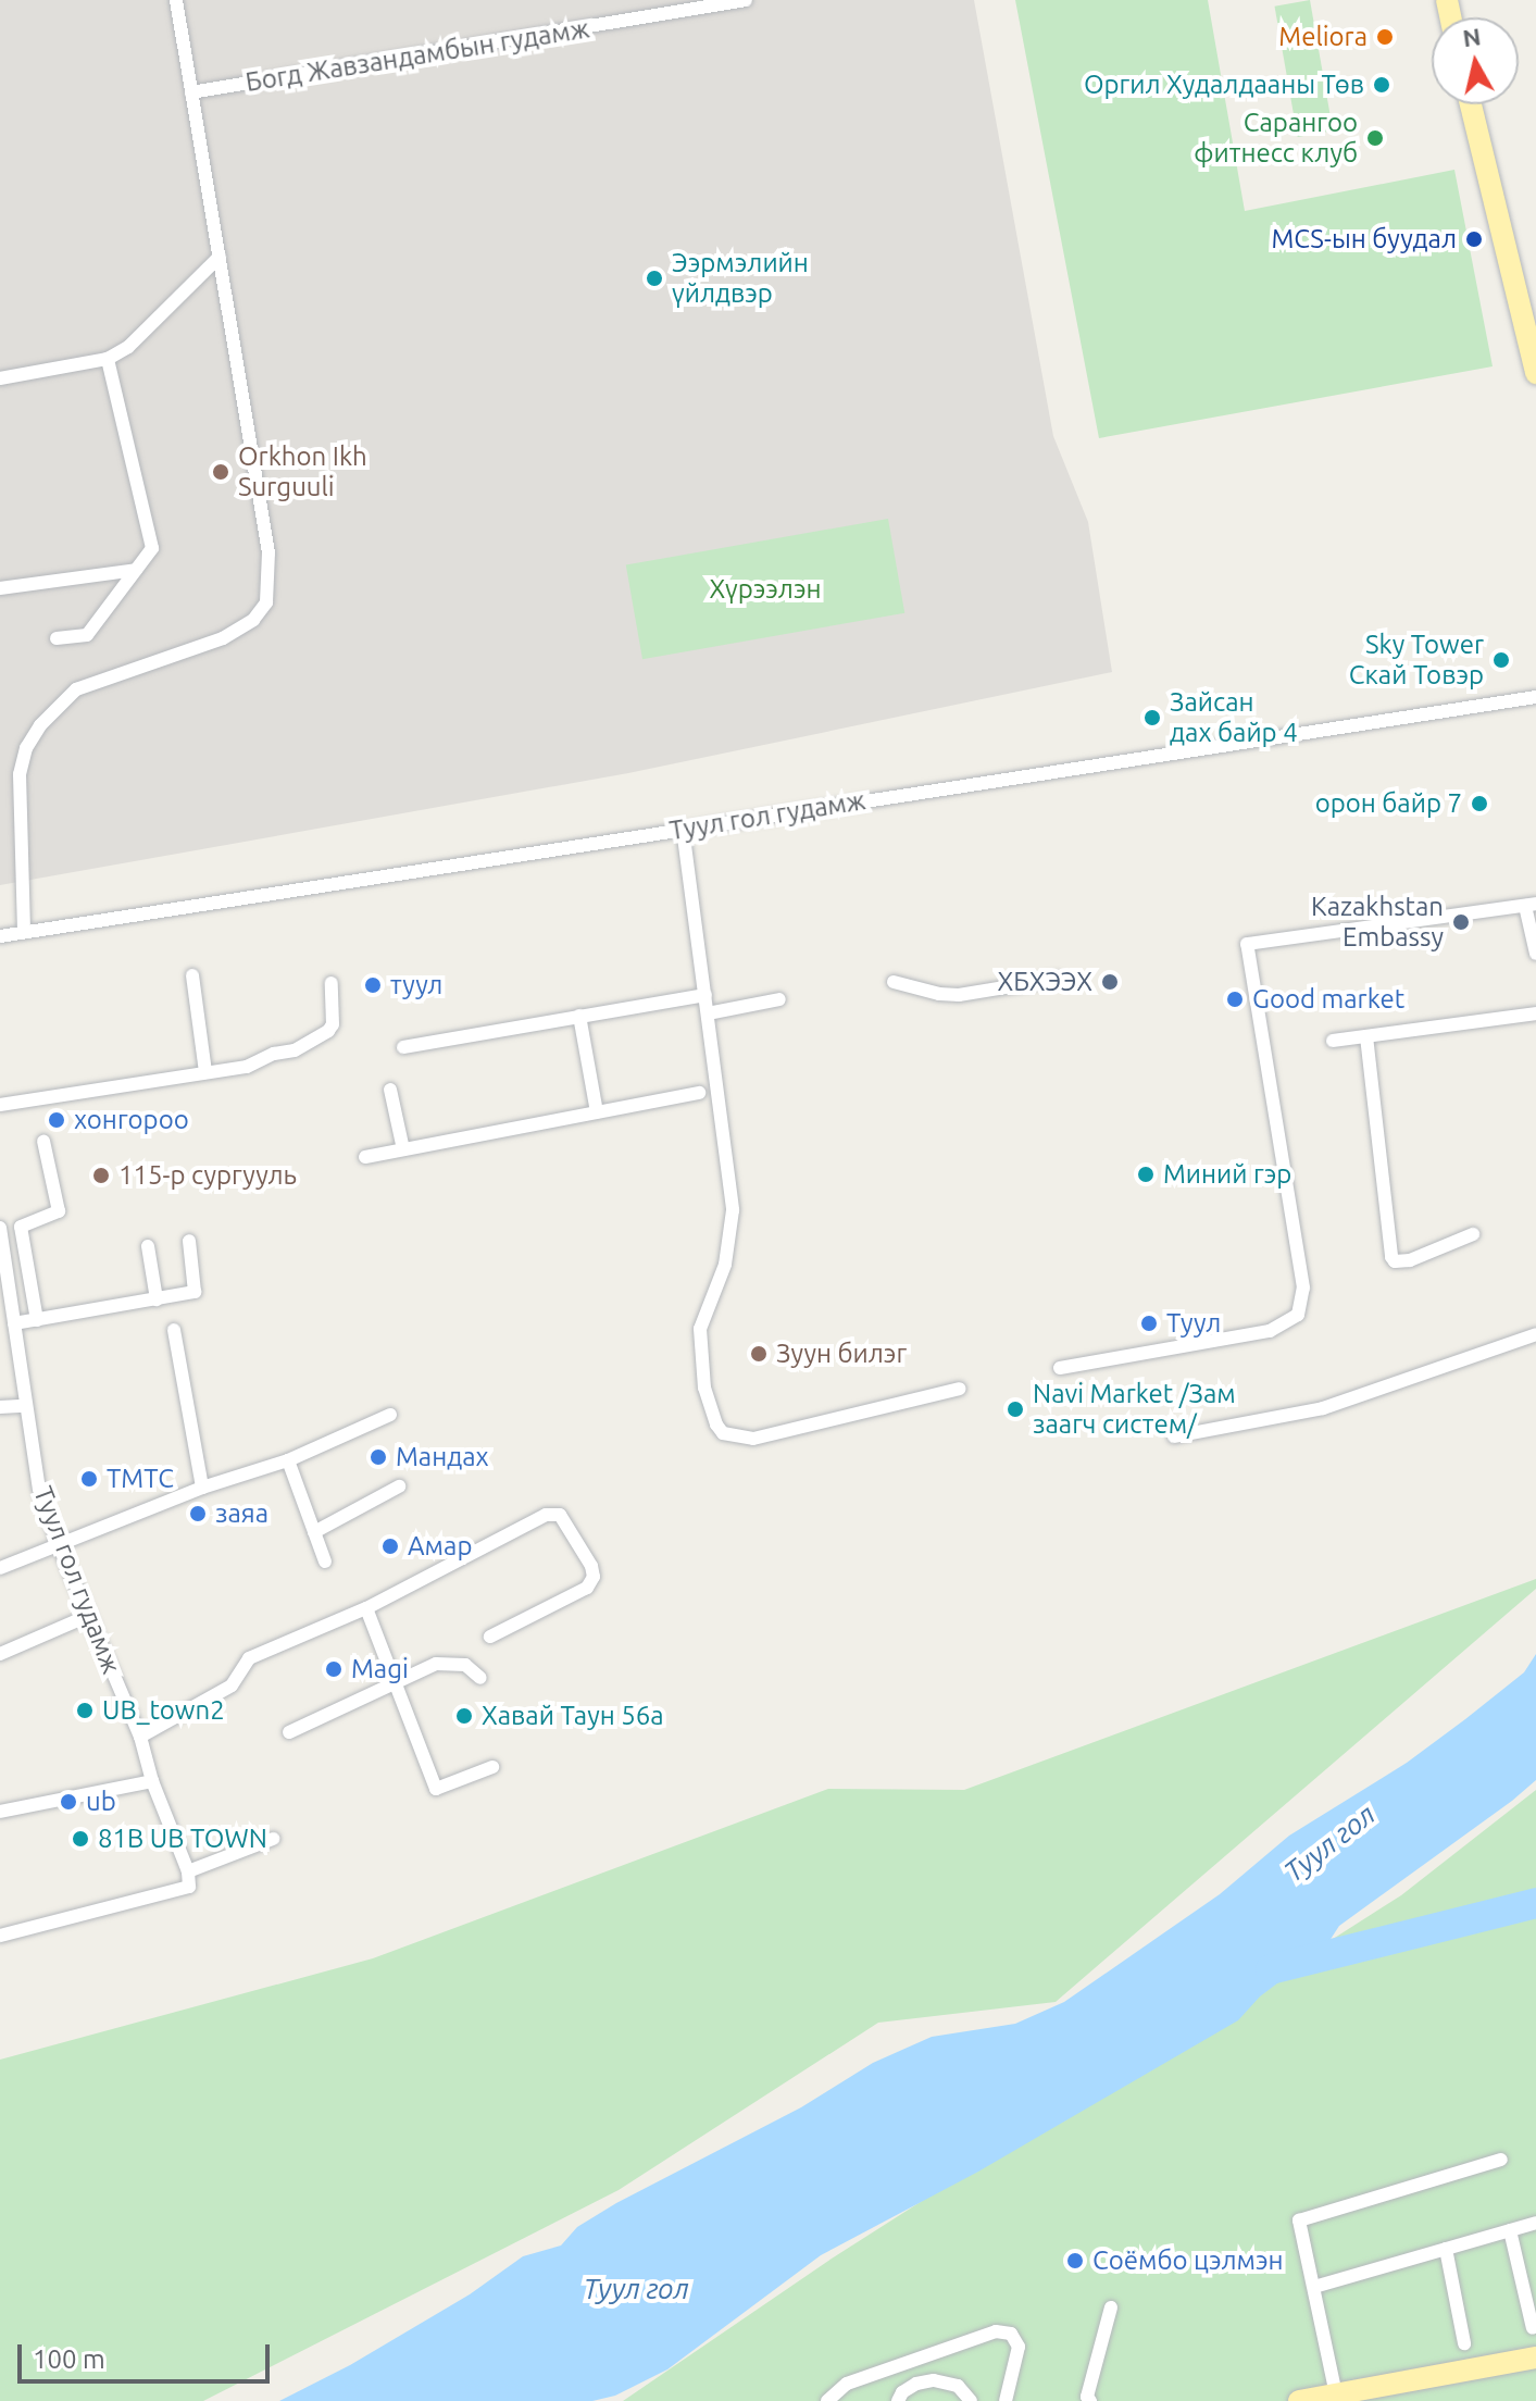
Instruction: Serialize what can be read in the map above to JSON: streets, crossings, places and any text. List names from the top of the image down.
{
  "streets": {
    "street": ["Богд Жавзандамбын гудамж", "Туул гол гудамж"]
  },
  "water": ["Туул гол"],
  "parks": ["Хүрээлэн"],
  "places": [
    "Meliora",
    "Оргил Худалдааны Төв",
    "Сарангоо фитнесс клуб",
    "MCS-ын буудал",
    "Ээрмэлийн үйлдвэр",
    "Orkhon Ikh Surguuli",
    "Sky Tower Скай Товэр",
    "Зайсан дах байр 4",
    "орон байр 7",
    "Kazakhstan Embassy",
    "ХБХЭЭХ",
    "туул",
    "Good market",
    "хонгороо",
    "Миний гэр",
    "115-р сургууль",
    "Туул",
    "Зуун билэг",
    "Navi Market /Зам заагч систем/",
    "Мандах",
    "ТМТС",
    "заяа",
    "Амар",
    "Magi",
    "UB_town2",
    "Хавай Таун 56а",
    "ub",
    "81В UB TOWN",
    "Соёмбо цэлмэн"
  ],
  "scale_bar": "100 m",
  "north": "top"
}
